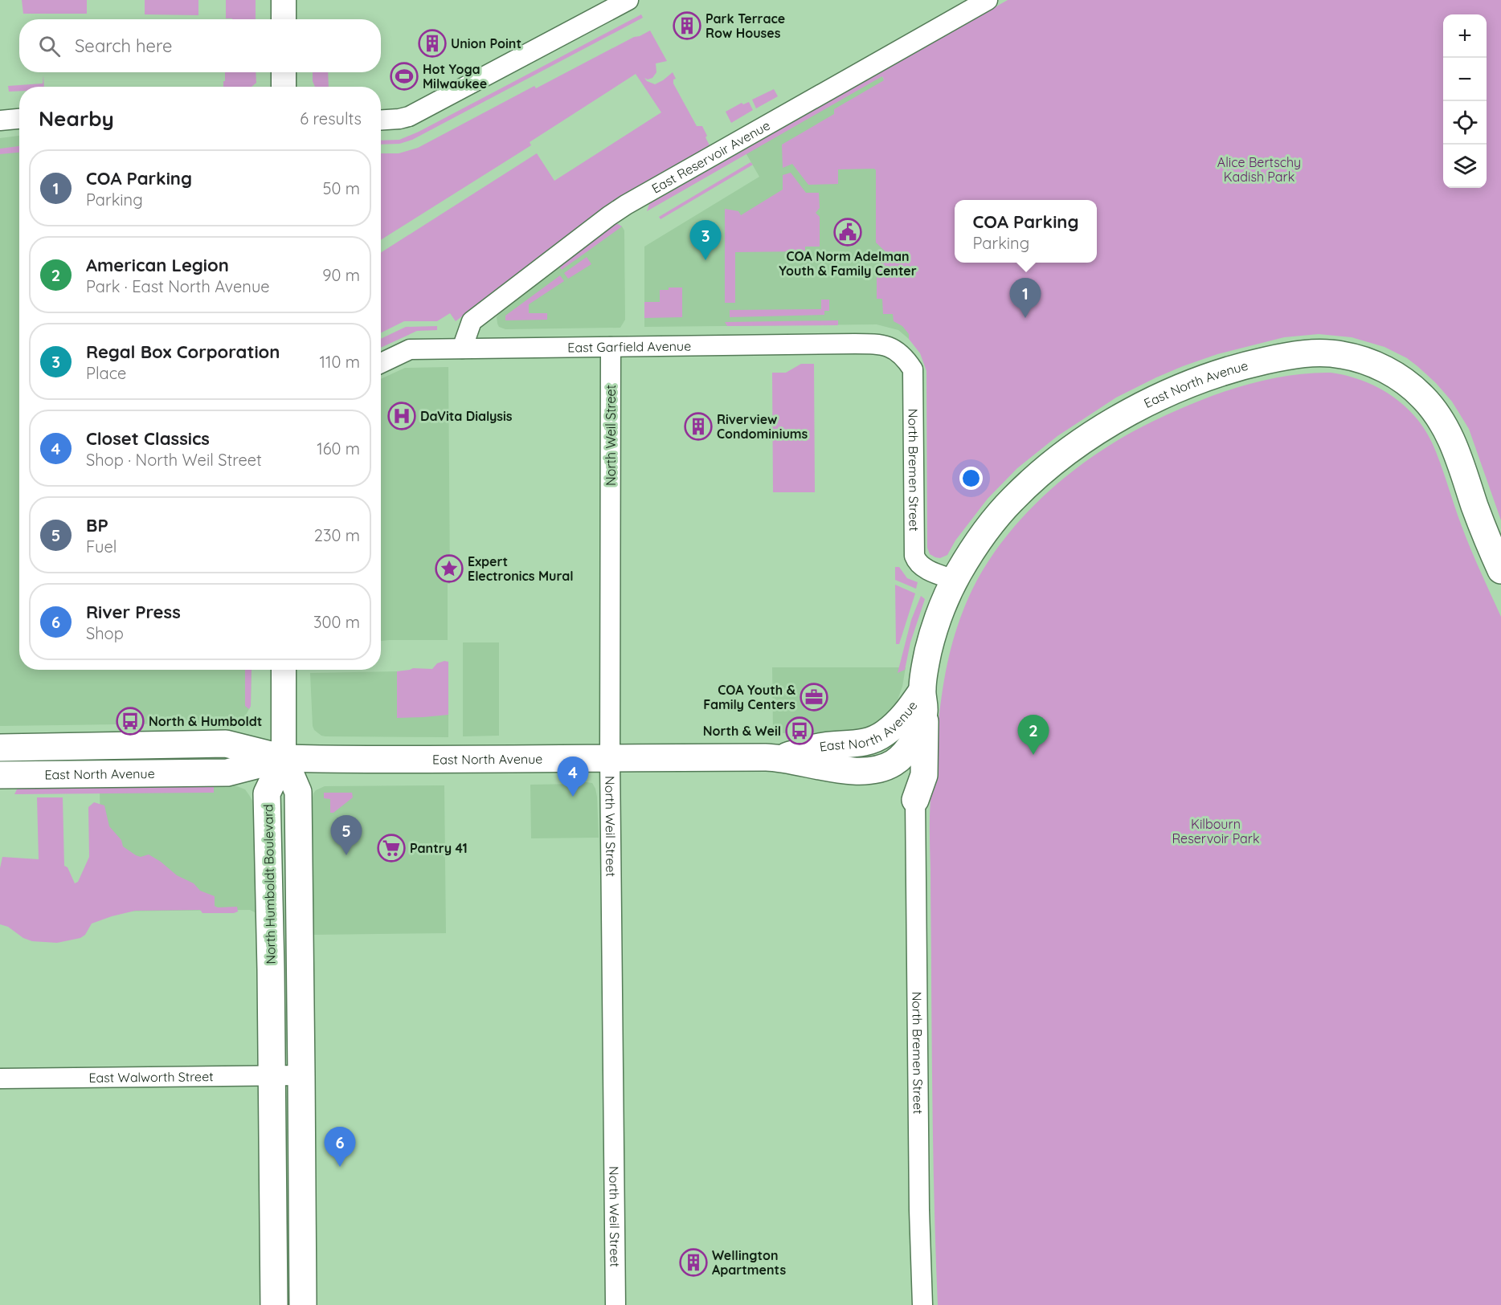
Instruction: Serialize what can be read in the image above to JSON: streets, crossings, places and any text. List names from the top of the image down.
{
  "streets": {
    "main road": ["East North Avenue", "North Humboldt Boulevard"],
    "street": [
      "East Reservoir Avenue",
      "East Garfield Avenue",
      "North Weil Street",
      "North Bremen Street",
      "East Walworth Street"
    ]
  },
  "crossings": [
    ["East Reservoir Avenue", "East Garfield Avenue"],
    ["East Garfield Avenue", "North Weil Street"],
    ["East Garfield Avenue", "North Bremen Street"],
    ["East North Avenue", "North Weil Street"],
    ["East North Avenue", "North Bremen Street"],
    ["East North Avenue", "North Humboldt Boulevard"],
    ["North Humboldt Boulevard", "East Walworth Street"]
  ],
  "parks": ["Alice Bertschy Kadish Park", "Kilbourn Reservoir Park"],
  "places": {
    "building": [
      "Park Terrace Row Houses",
      "Union Point",
      "Riverview Condominiums",
      "Wellington Apartments"
    ],
    "sports": ["Hot Yoga Milwaukee"],
    "public building": ["COA Norm Adelman Youth & Family Center"],
    "hospital": ["DaVita Dialysis"],
    "place": ["Expert Electronics Mural"],
    "office": ["COA Youth & Family Centers"],
    "bus stop": ["North & Humboldt", "North & Weil"],
    "supermarket": ["Pantry 41"]
  },
  "page": {
    "map_buttons": ["+", "−"],
    "search": "Search here",
    "heading": ["Nearby", "6 results"],
    "list": [
      {
        "mark": "1",
        "name": "COA Parking",
        "note": "Parking",
        "value": "50 m"
      },
      {
        "mark": "2",
        "name": "American Legion",
        "note": "Park · East North Avenue",
        "value": "90 m"
      },
      {
        "mark": "3",
        "name": "Regal Box Corporation",
        "note": "Place",
        "value": "110 m"
      },
      {
        "mark": "4",
        "name": "Closet Classics",
        "note": "Shop · North Weil Street",
        "value": "160 m"
      },
      {
        "mark": "5",
        "name": "BP",
        "note": "Fuel",
        "value": "230 m"
      },
      {
        "mark": "6",
        "name": "River Press",
        "note": "Shop",
        "value": "300 m"
      }
    ],
    "popup": ["COA Parking", "Parking"],
    "pins": [
      "3",
      "1",
      "2",
      "4",
      "5",
      "6"
    ]
  }
}
